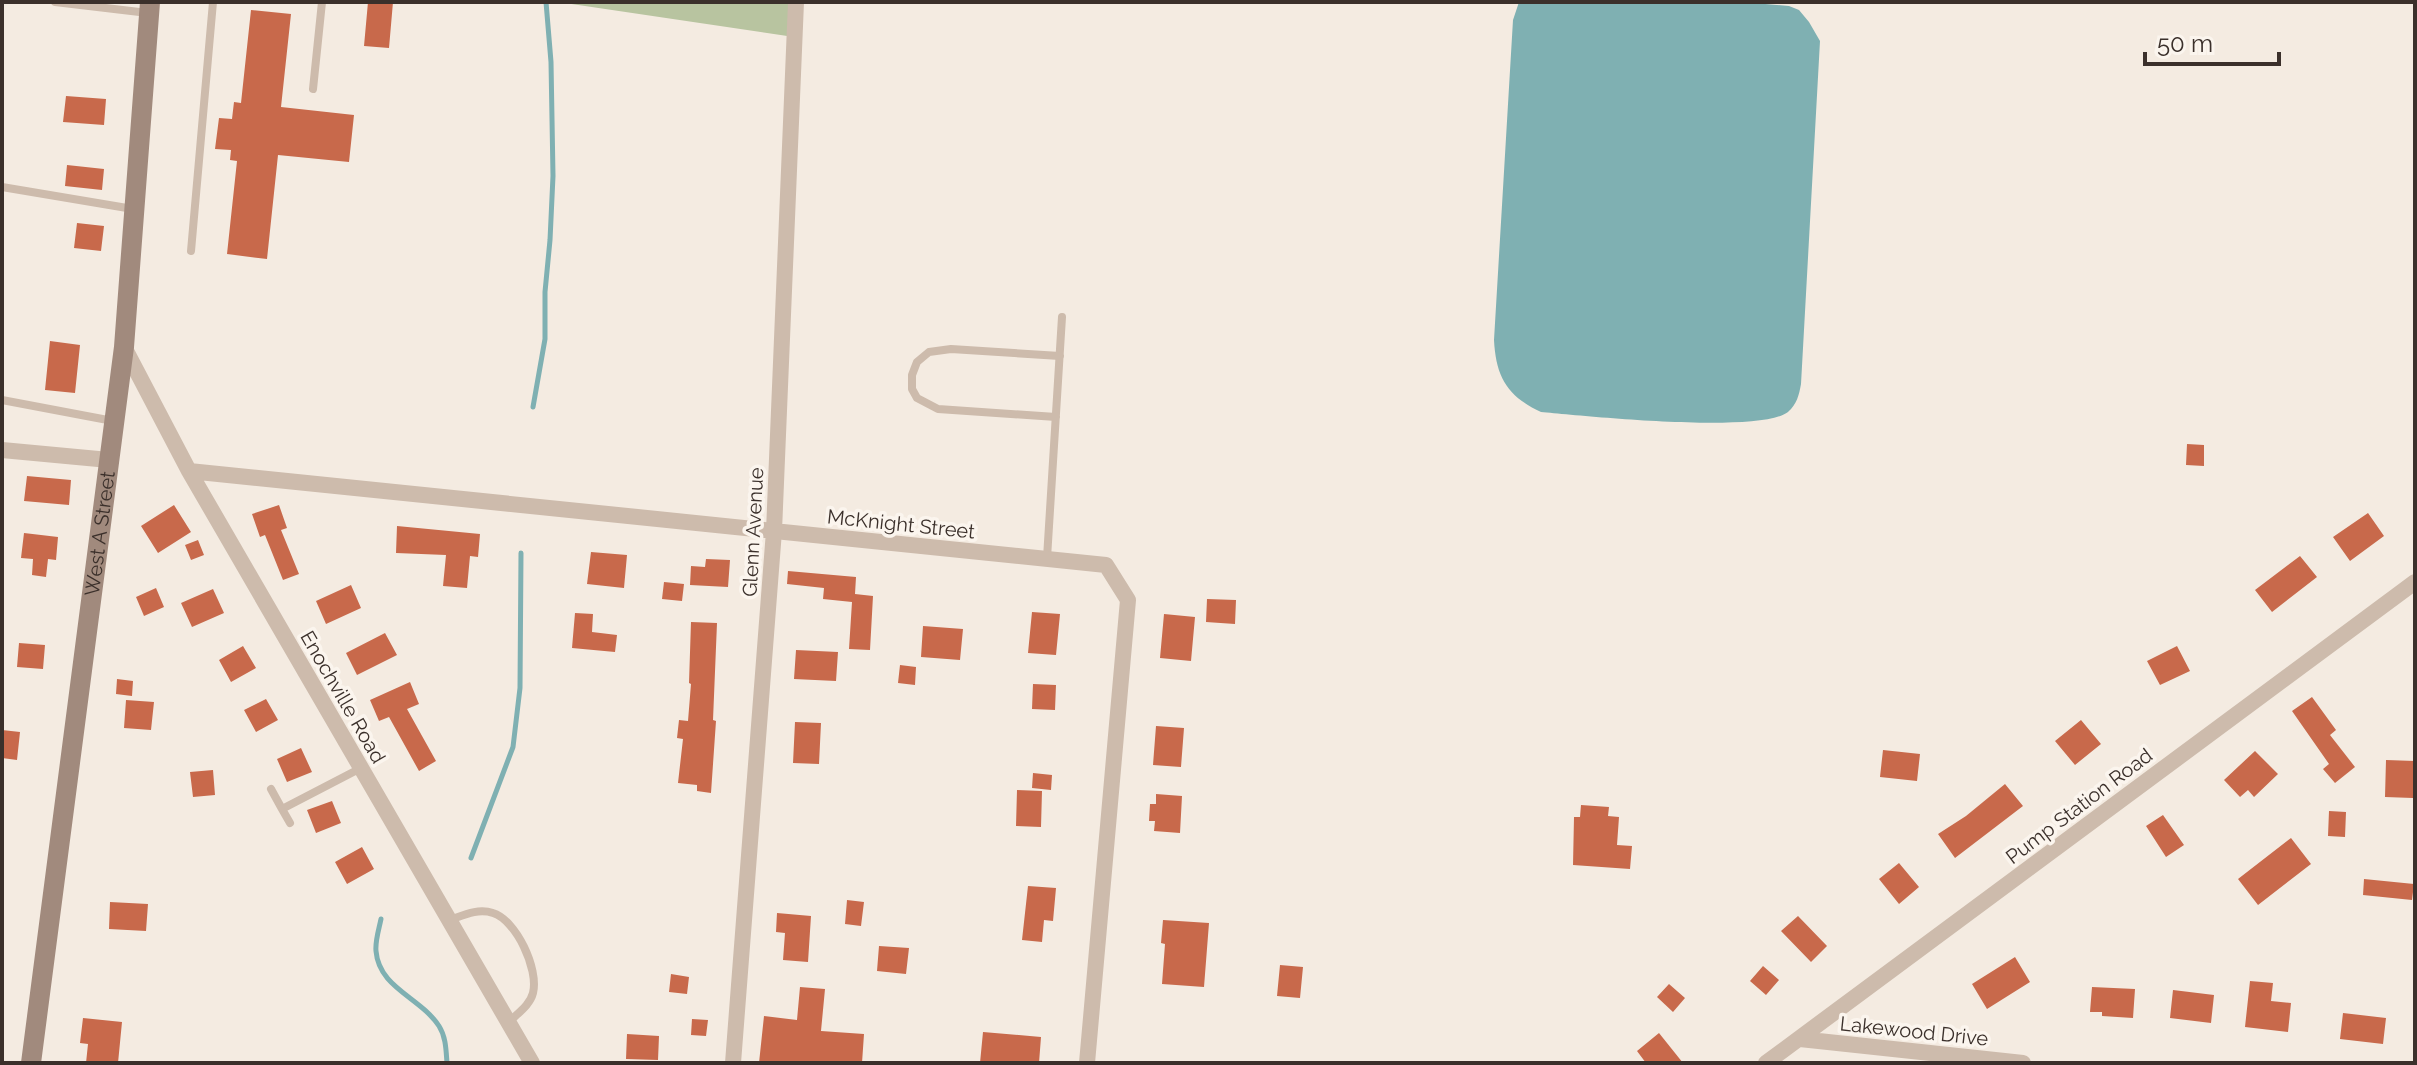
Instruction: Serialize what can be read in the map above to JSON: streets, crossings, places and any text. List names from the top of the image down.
{
  "streets": {
    "street": [
      "McKnight Street",
      "Glenn Avenue",
      "West A Street",
      "Enochville Road",
      "Pump Station Road",
      "Lakewood Drive"
    ]
  },
  "crossings": [
    ["McKnight Street", "Glenn Avenue"],
    ["McKnight Street", "Enochville Road"],
    ["West A Street", "Enochville Road"],
    ["Pump Station Road", "Lakewood Drive"]
  ],
  "scale_bar": "50 m"
}
